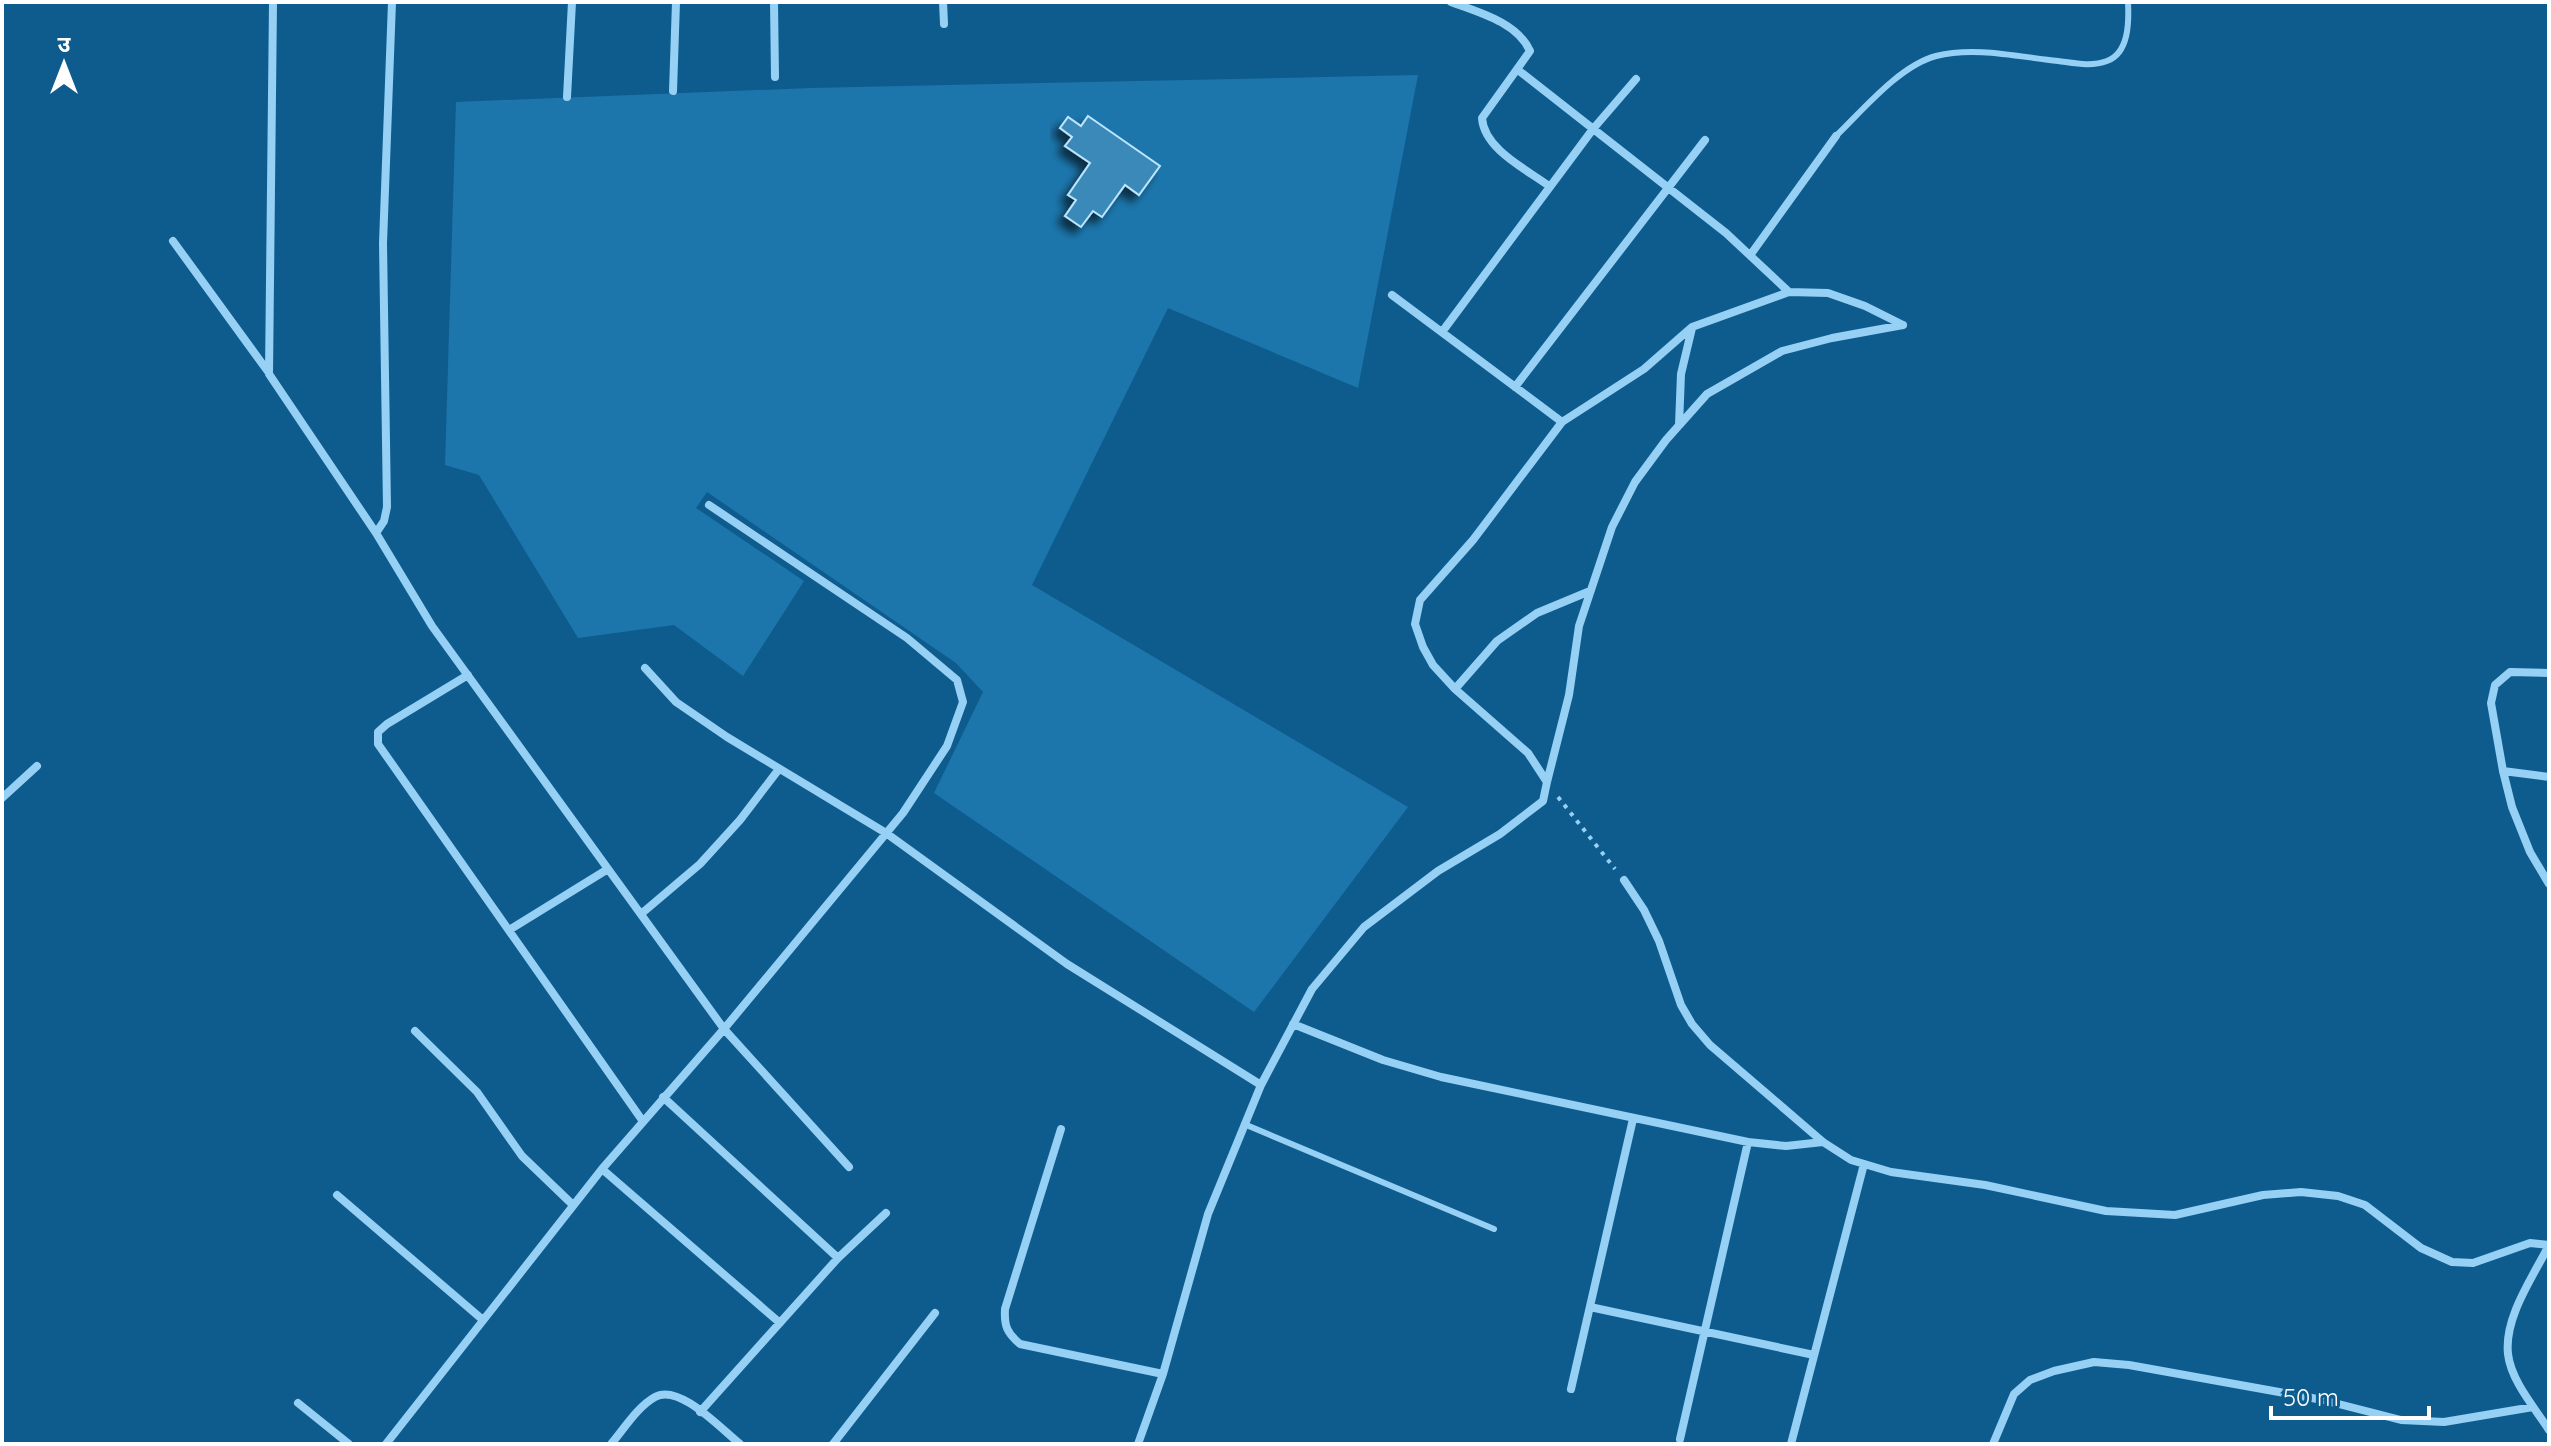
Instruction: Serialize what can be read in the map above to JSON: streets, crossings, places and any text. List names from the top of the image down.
{
  "scale_bar": "50 m",
  "north": "top"
}
